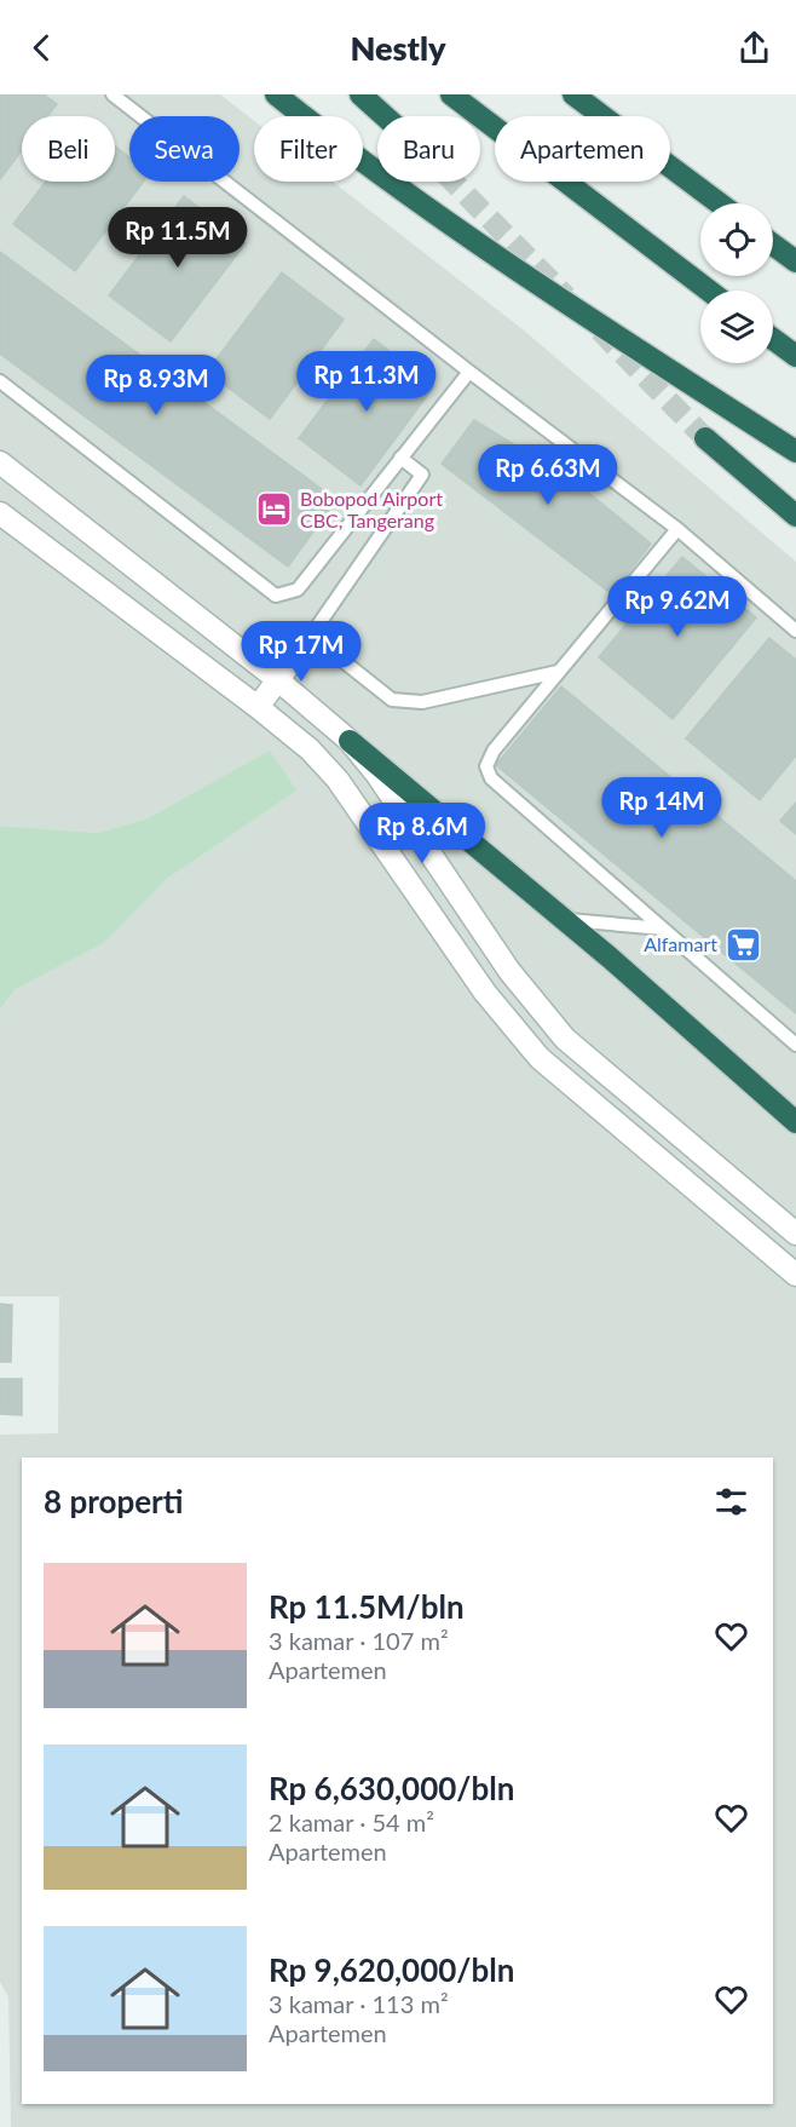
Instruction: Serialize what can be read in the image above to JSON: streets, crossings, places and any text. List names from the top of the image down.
{
  "places": {
    "hotel": ["Bobopod Airport CBC, Tangerang"],
    "supermarket": ["Alfamart"]
  },
  "page": {
    "header": "Nestly",
    "chip": [
      "Beli",
      "Sewa",
      "Filter",
      "Baru",
      "Apartemen"
    ],
    "price": [
      "Rp 11.5M",
      "Rp 11.3M",
      "Rp 8.93M",
      "Rp 6.63M",
      "Rp 9.62M",
      "Rp 17M",
      "Rp 14M",
      "Rp 8.6M"
    ],
    "heading": "8 properti",
    "list": [
      {
        "name": "Rp 11.5M/bln",
        "note": "3 kamar · 107 m² · Apartemen"
      },
      {
        "name": "Rp 6,630,000/bln",
        "note": "2 kamar · 54 m² · Apartemen"
      },
      {
        "name": "Rp 9,620,000/bln",
        "note": "3 kamar · 113 m² · Apartemen"
      }
    ]
  }
}
